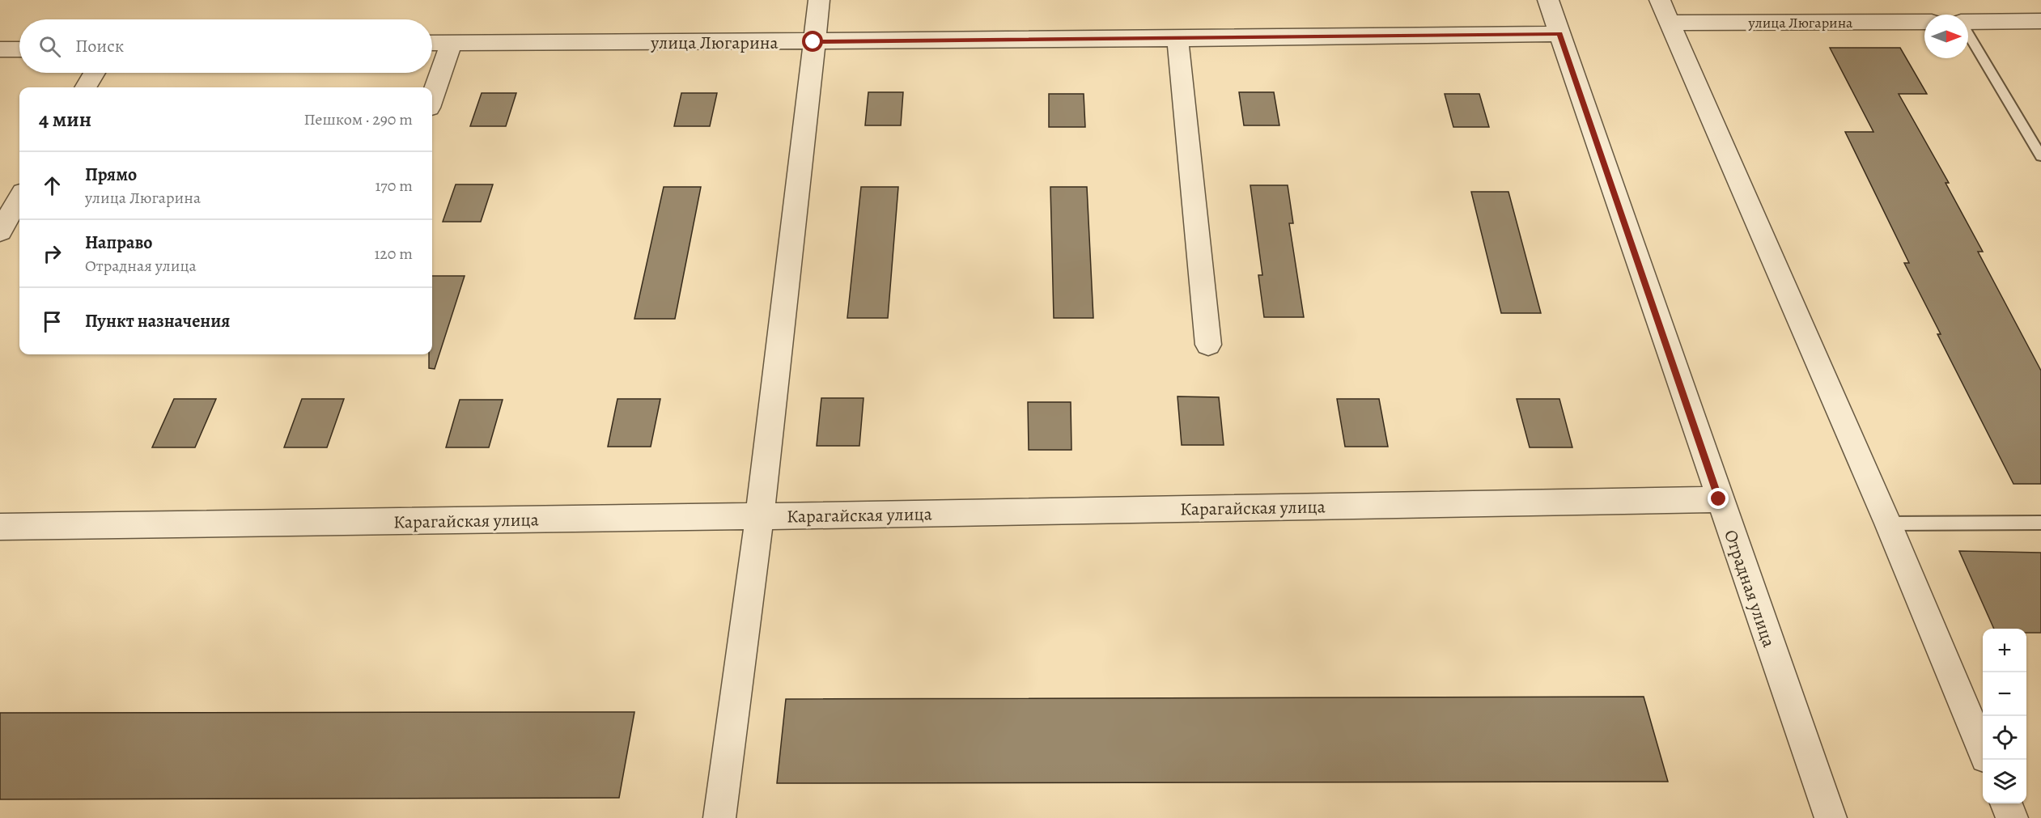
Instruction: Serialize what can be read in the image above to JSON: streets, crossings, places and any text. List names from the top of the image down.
{
  "streets": {
    "street": ["улица Люгарина", "Карагайская улица", "Отрадная улица"]
  },
  "crossings": [
    ["улица Люгарина", "Отрадная улица"],
    ["Карагайская улица", "Отрадная улица"]
  ],
  "north": "right",
  "page": {
    "search": "Поиск",
    "heading": ["4 мин", "Пешком · 290 m"],
    "list": [
      ["Прямо", "улица Люгарина", "170 m"],
      ["Направо", "Отрадная улица", "120 m"],
      "Пункт назначения"
    ],
    "map_buttons": ["+", "−"]
  }
}
